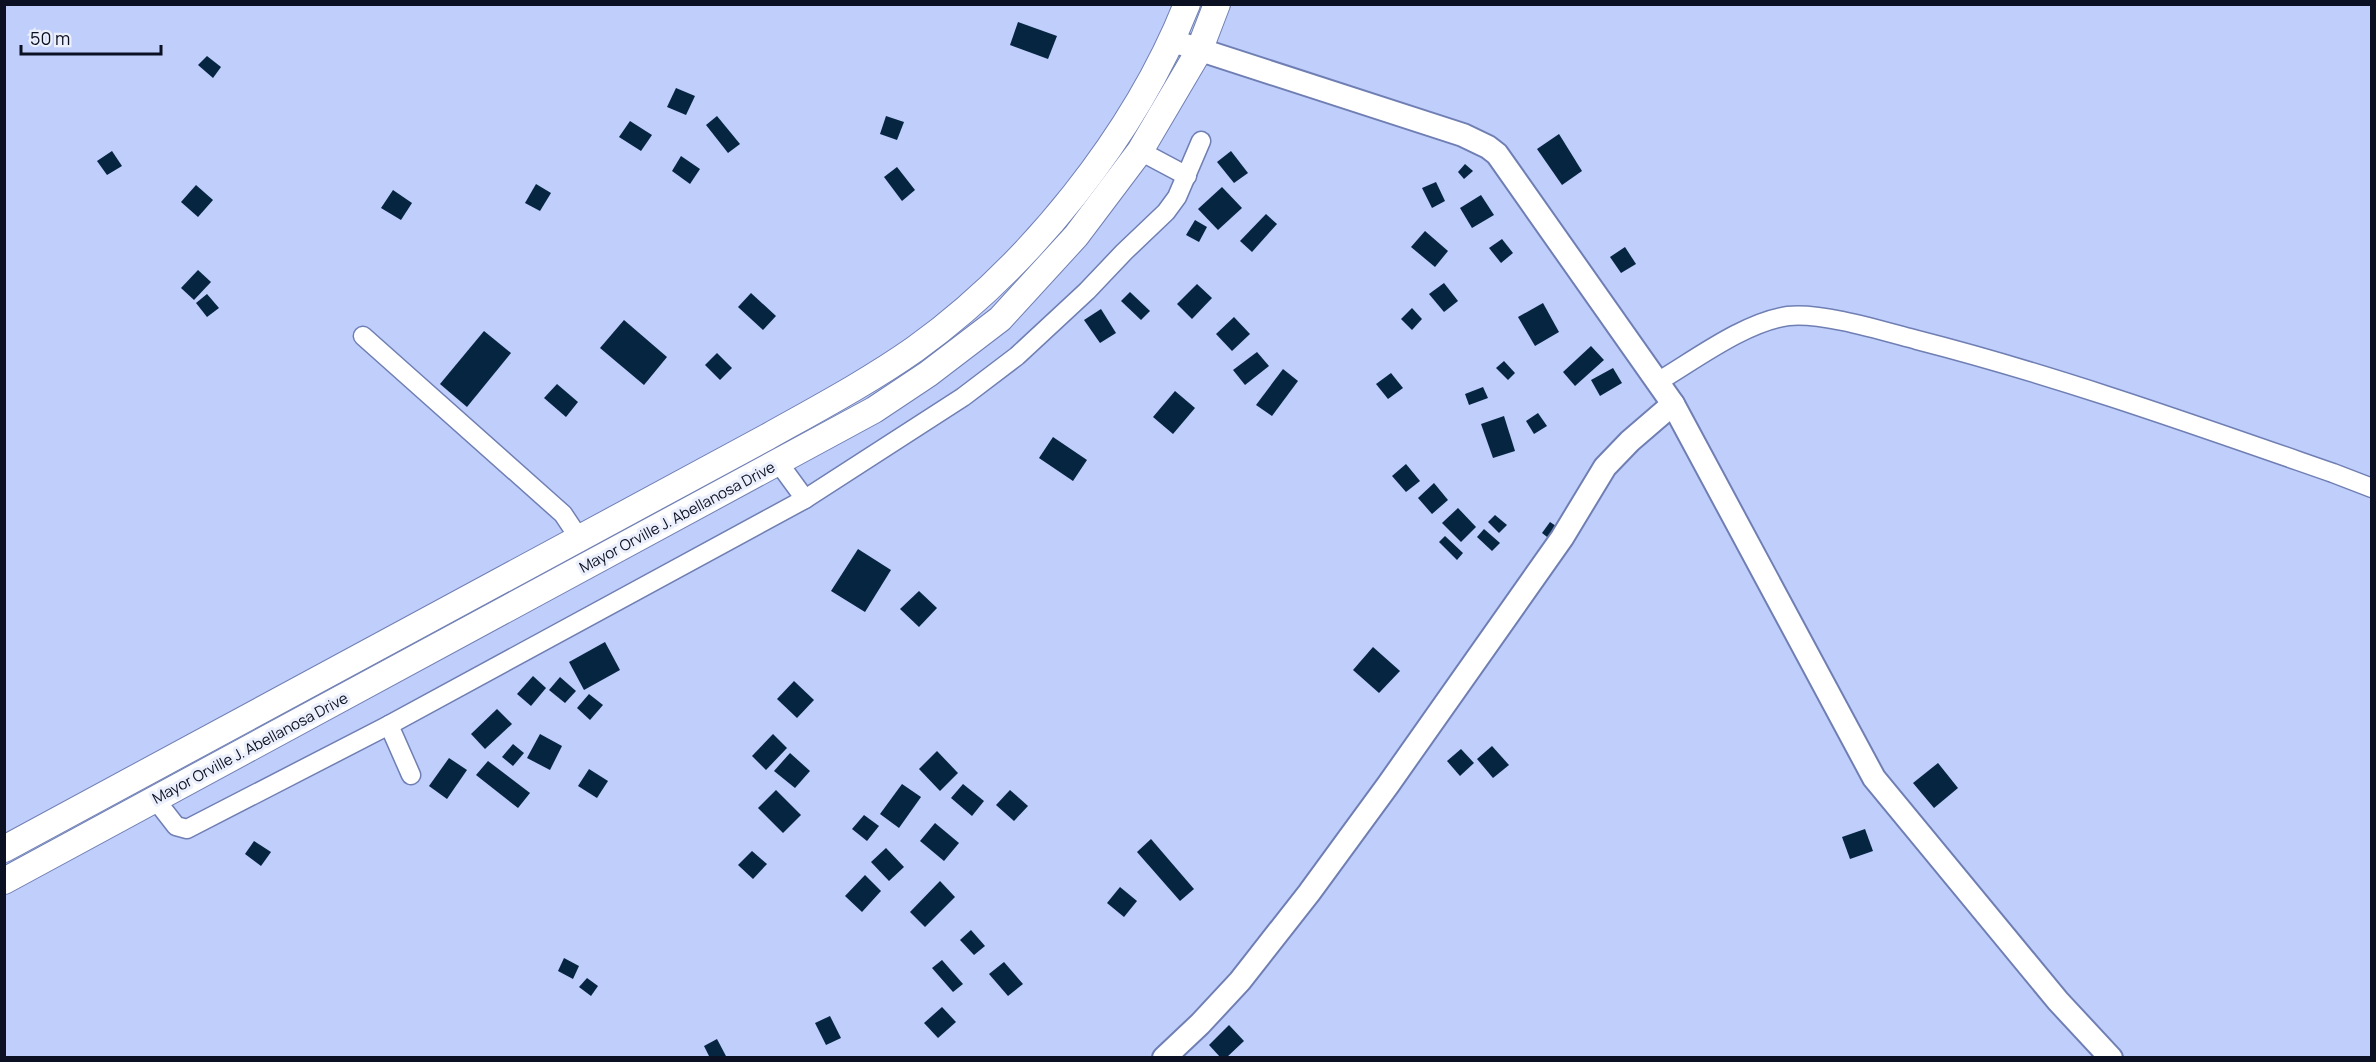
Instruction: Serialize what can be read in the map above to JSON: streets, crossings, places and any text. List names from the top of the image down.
{
  "streets": {
    "main road": ["Mayor Orville J. Abellanosa Drive"]
  },
  "scale_bar": "50 m"
}
